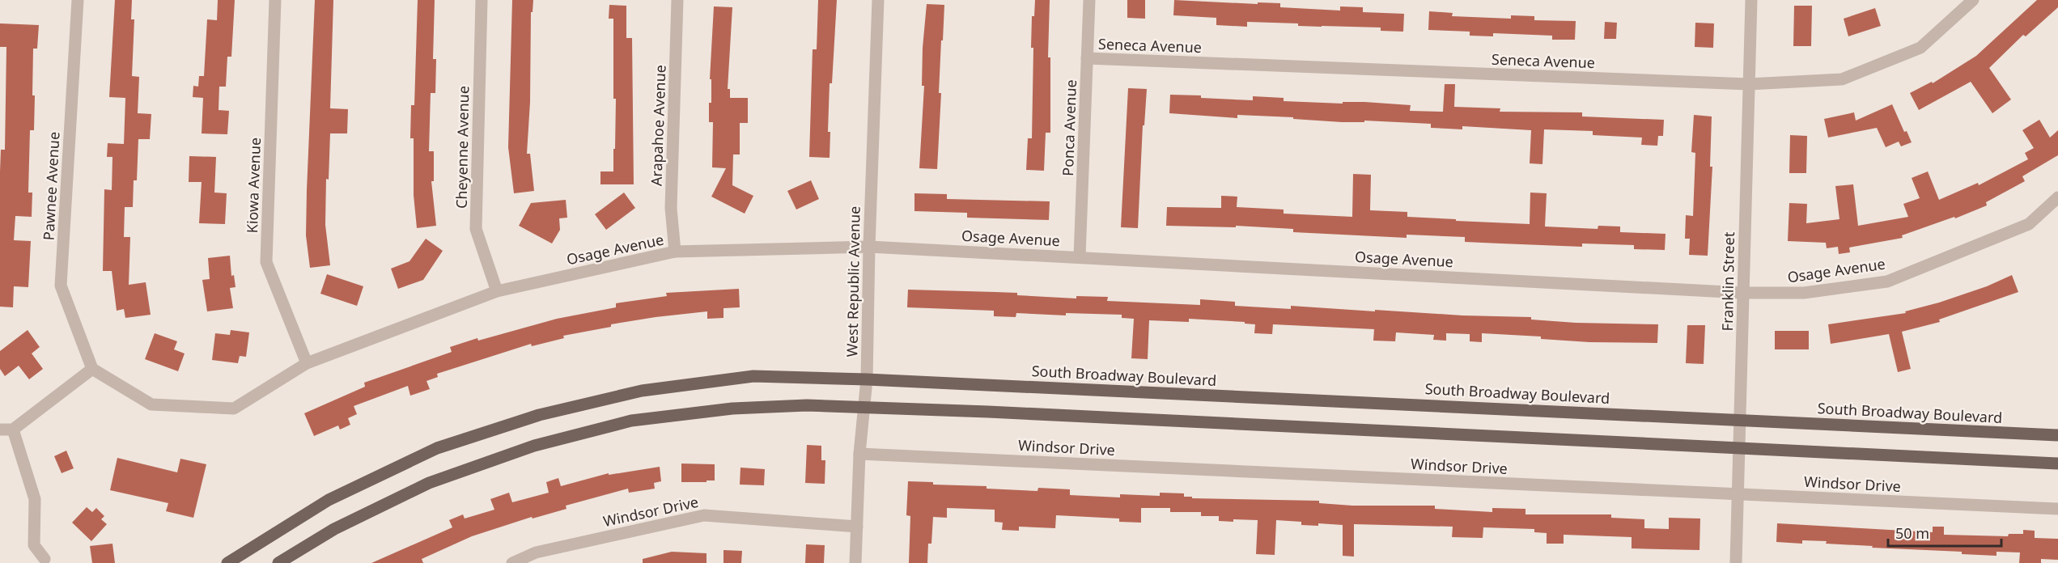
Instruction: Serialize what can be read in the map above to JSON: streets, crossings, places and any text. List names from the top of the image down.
{
  "streets": {
    "main road": ["South Broadway Boulevard"],
    "street": [
      "Seneca Avenue",
      "Arapahoe Avenue",
      "Ponca Avenue",
      "Cheyenne Avenue",
      "Kiowa Avenue",
      "Pawnee Avenue",
      "Osage Avenue",
      "West Republic Avenue",
      "Franklin Street",
      "Windsor Drive"
    ]
  },
  "crossings": [
    ["Seneca Avenue", "Ponca Avenue"],
    ["Seneca Avenue", "Franklin Street"],
    ["Arapahoe Avenue", "Osage Avenue"],
    ["Ponca Avenue", "Osage Avenue"],
    ["Cheyenne Avenue", "Osage Avenue"],
    ["Kiowa Avenue", "Osage Avenue"],
    ["Pawnee Avenue", "Osage Avenue"],
    ["Osage Avenue", "West Republic Avenue"],
    ["Osage Avenue", "Franklin Street"],
    ["West Republic Avenue", "South Broadway Boulevard"],
    ["West Republic Avenue", "Windsor Drive"],
    ["Franklin Street", "South Broadway Boulevard"],
    ["Franklin Street", "Windsor Drive"]
  ],
  "scale_bar": "50 m"
}
